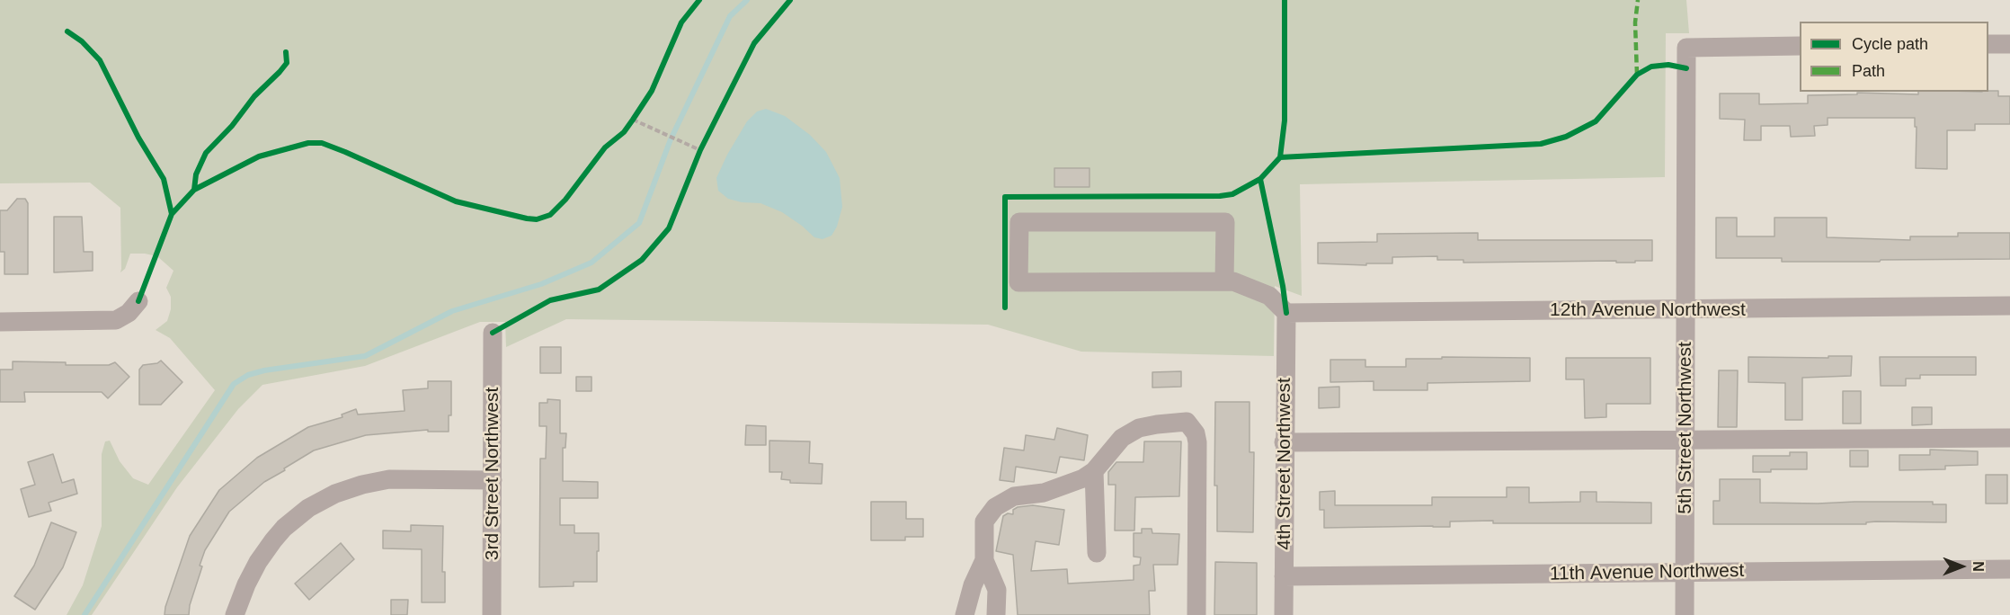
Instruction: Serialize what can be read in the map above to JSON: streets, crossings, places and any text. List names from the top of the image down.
{
  "streets": {
    "street": [
      "12th Avenue Northwest",
      "5th Street Northwest",
      "4th Street Northwest",
      "3rd Street Northwest",
      "11th Avenue Northwest"
    ]
  },
  "crossings": [
    ["12th Avenue Northwest", "5th Street Northwest"],
    ["12th Avenue Northwest", "4th Street Northwest"],
    ["5th Street Northwest", "11th Avenue Northwest"],
    ["4th Street Northwest", "11th Avenue Northwest"]
  ],
  "legend": ["Cycle path", "Path"],
  "north": "right"
}
